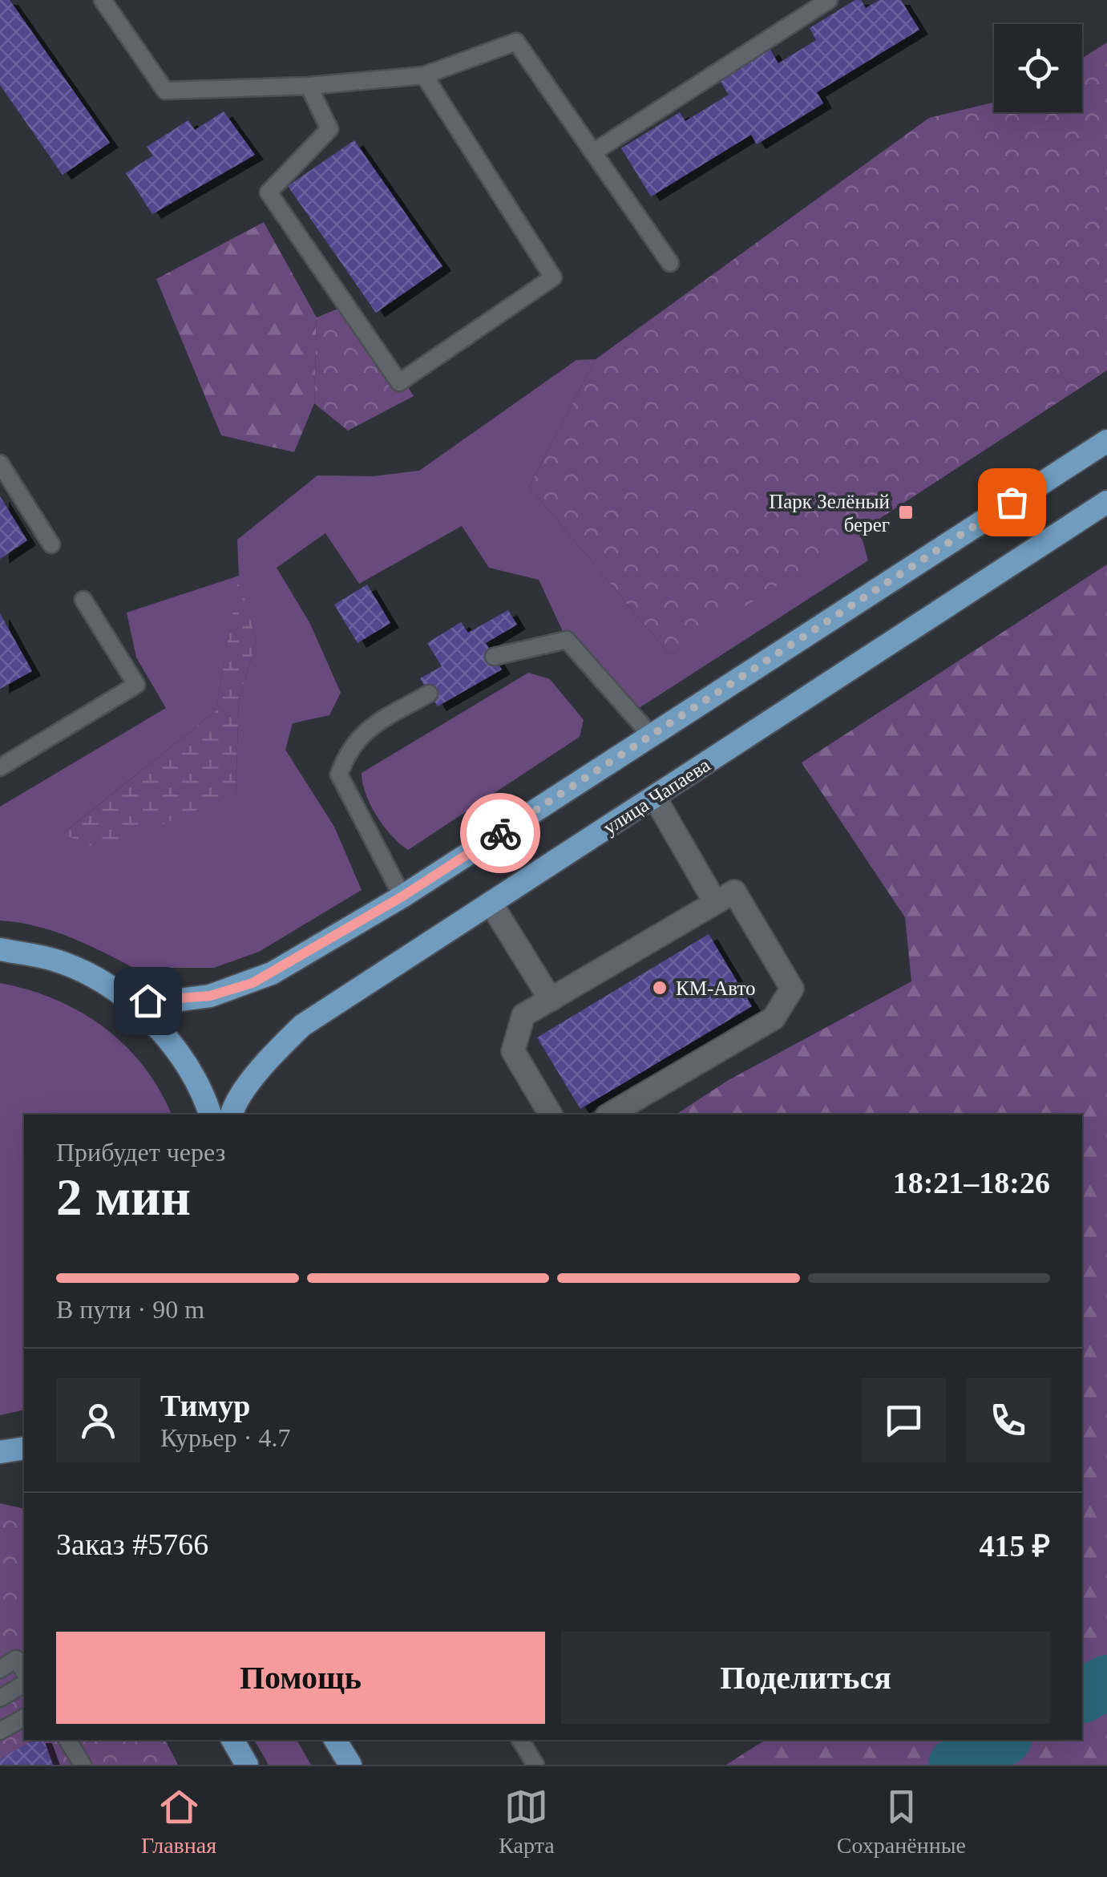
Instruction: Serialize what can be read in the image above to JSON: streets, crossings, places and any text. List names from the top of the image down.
{
  "streets": {
    "main road": ["улица Чапаева"]
  },
  "places": {
    "transit": ["Парк Зелёный берег"],
    "other": ["КМ-Авто"]
  },
  "page": {
    "heading": ["2 мин", "Прибудет через", "18:21–18:26"],
    "panel": [
      "Тимур",
      "Курьер · 4.7",
      "Заказ #5766",
      "415 ₽"
    ],
    "bar": "В пути · 90 m",
    "buttons": ["Помощь", "Поделиться"],
    "tabs": ["Главная", "Карта", "Сохранённые"]
  }
}
